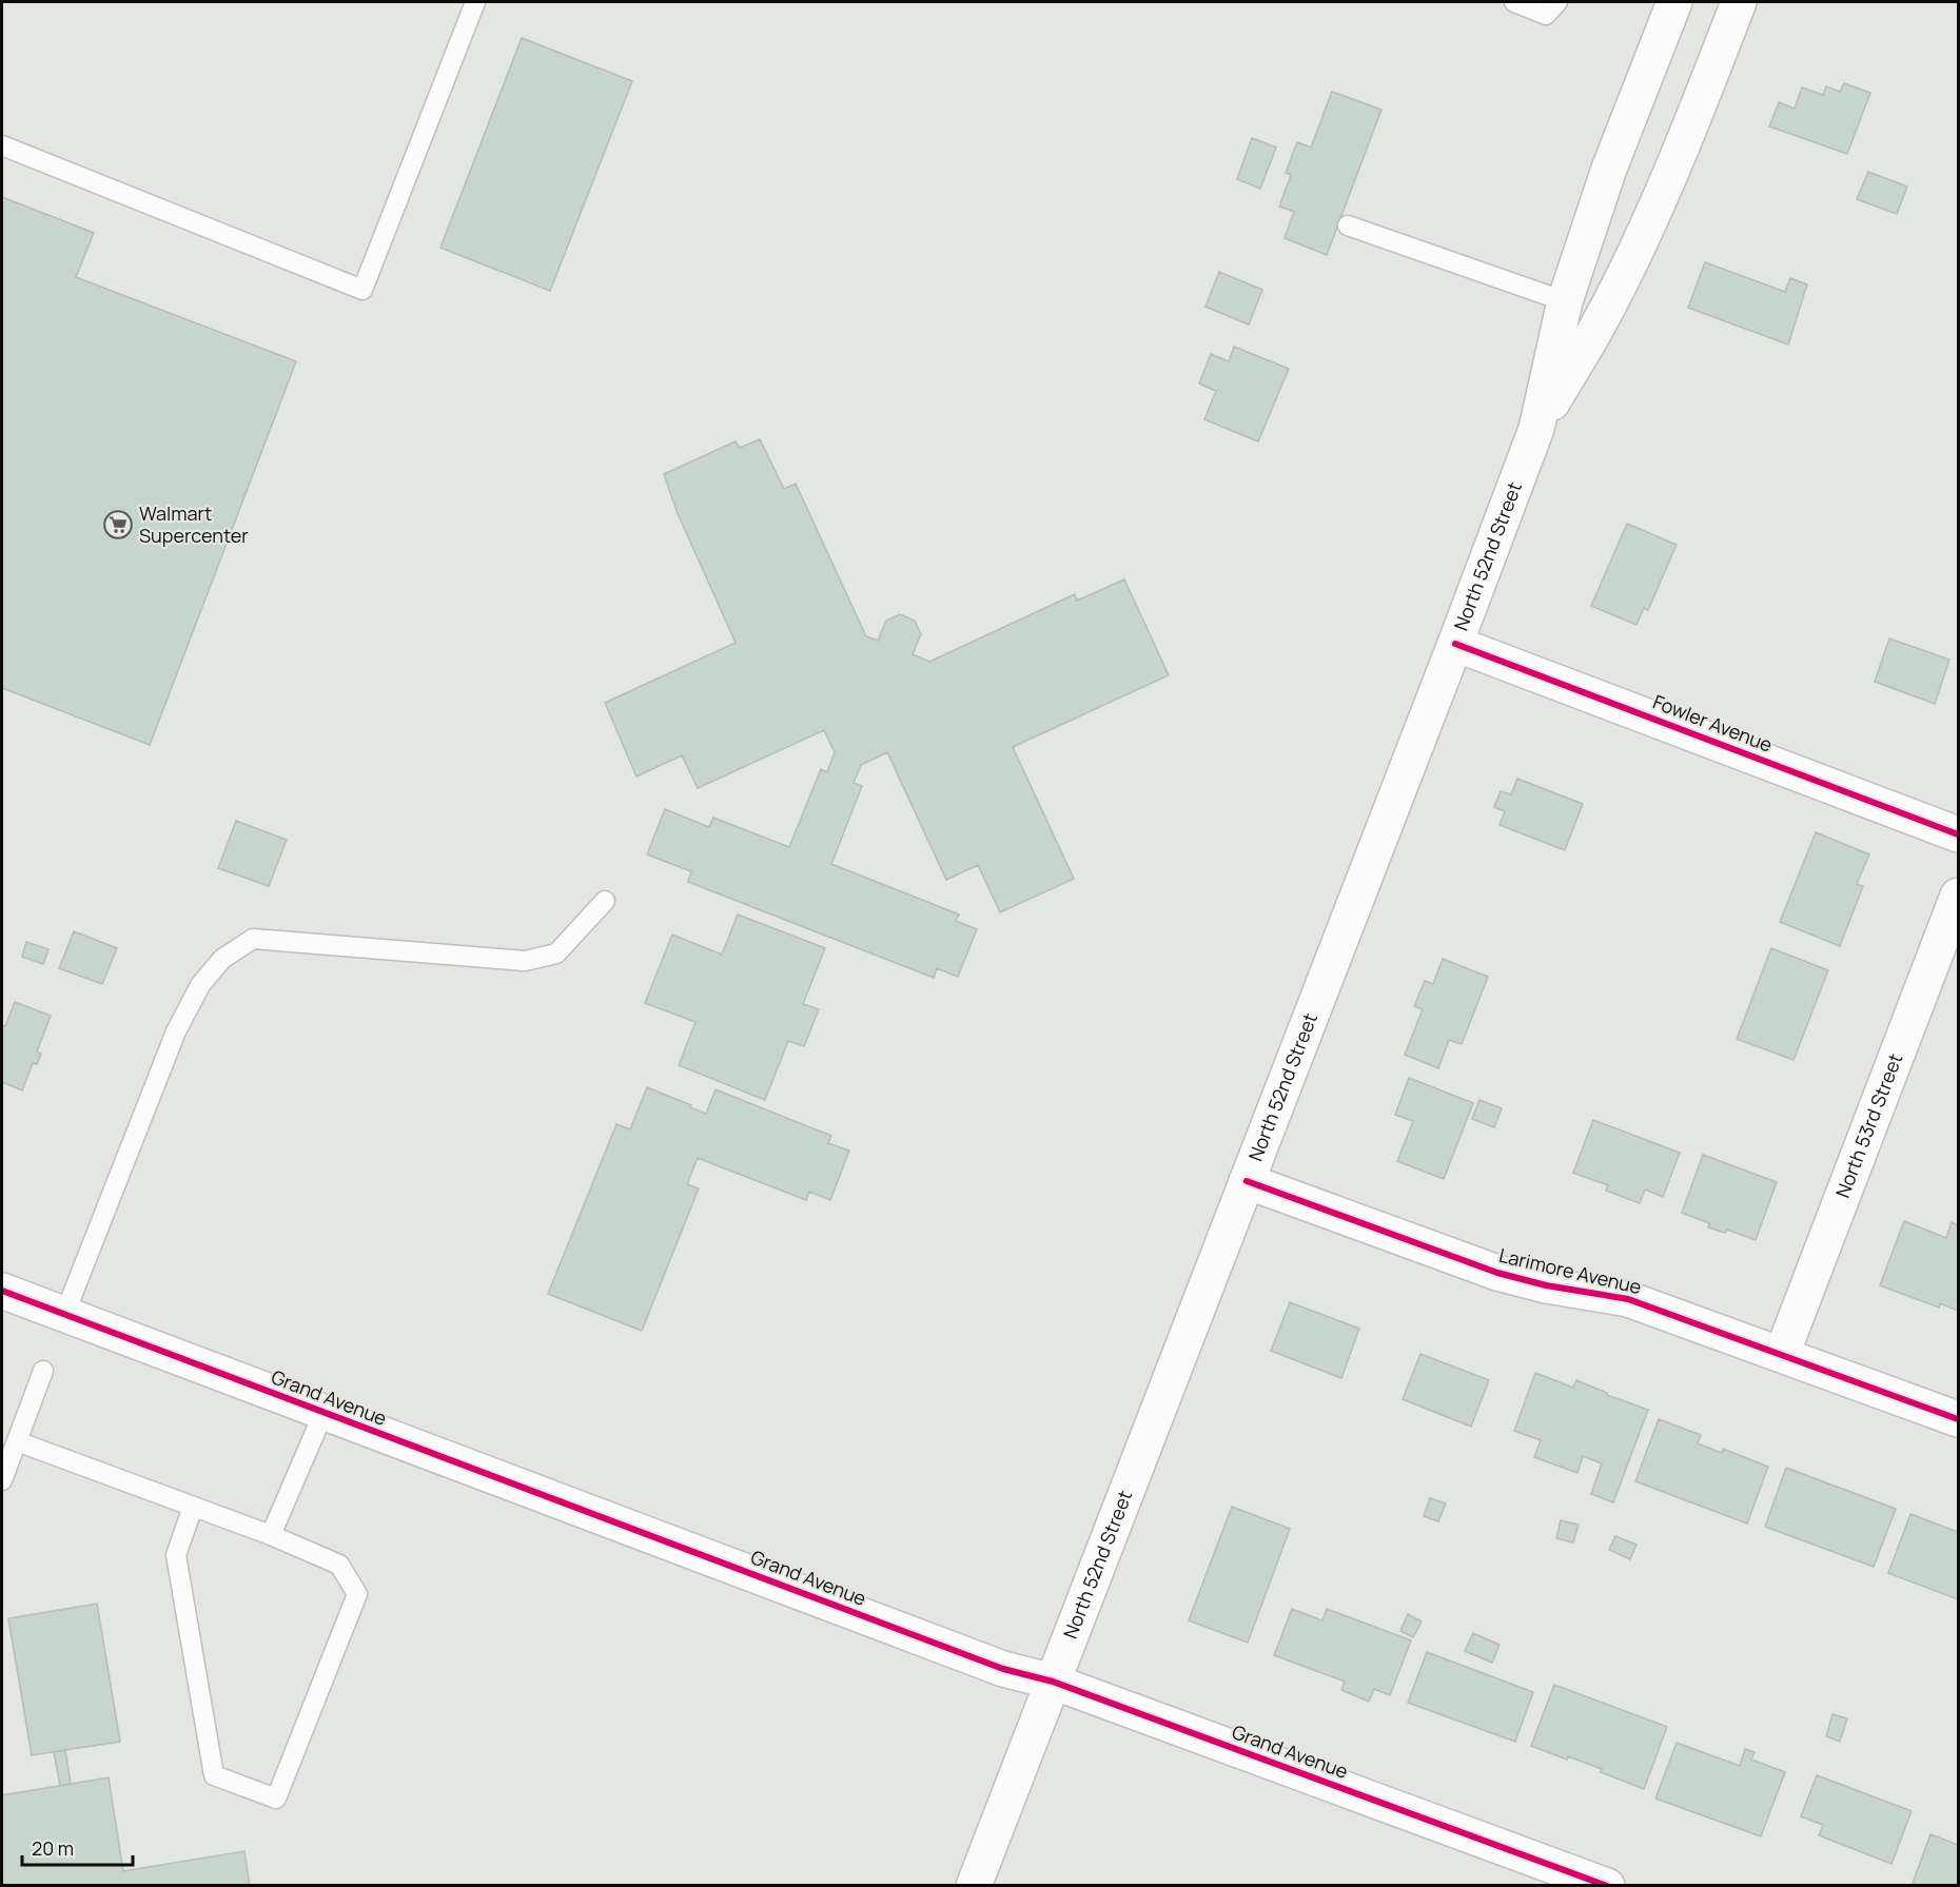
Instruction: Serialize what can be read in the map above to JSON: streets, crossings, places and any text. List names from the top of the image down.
{
  "streets": {
    "street": [
      "North 52nd Street",
      "Fowler Avenue",
      "North 53rd Street",
      "Larimore Avenue",
      "Grand Avenue"
    ]
  },
  "crossings": [
    ["North 52nd Street", "Fowler Avenue"],
    ["North 52nd Street", "Larimore Avenue"],
    ["North 52nd Street", "Grand Avenue"],
    ["North 53rd Street", "Larimore Avenue"]
  ],
  "places": {
    "supermarket": ["Walmart Supercenter"]
  },
  "scale_bar": "20 m"
}
